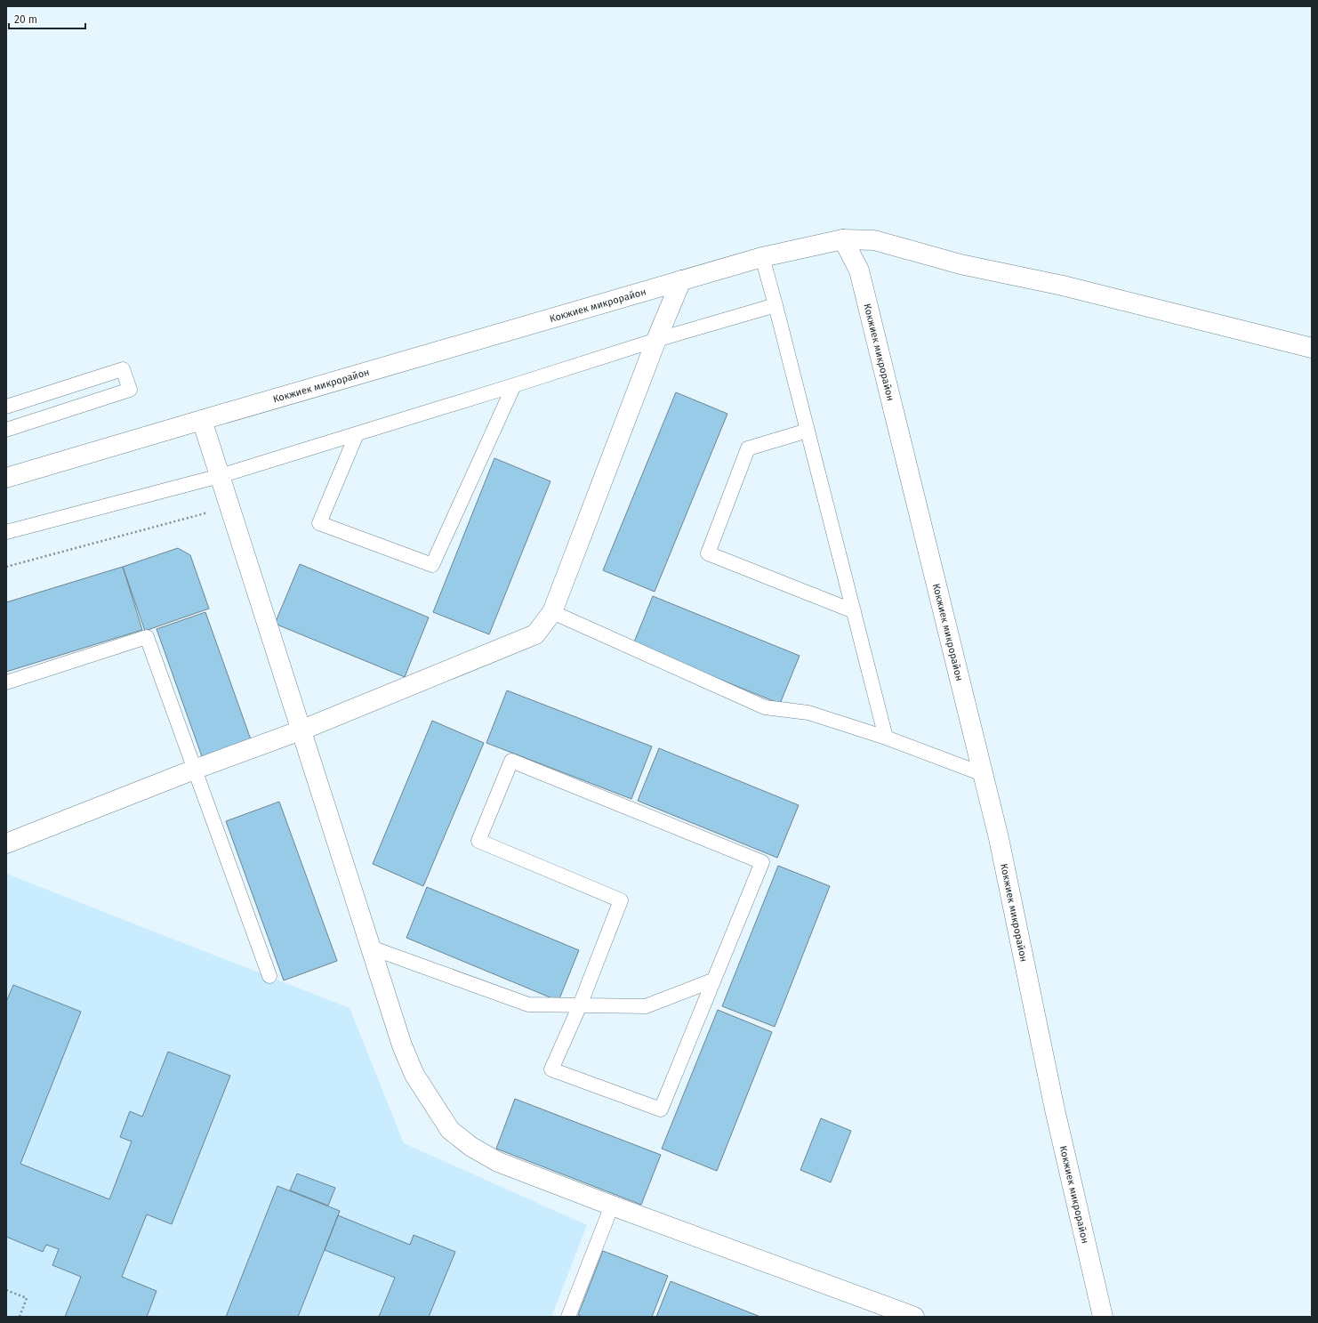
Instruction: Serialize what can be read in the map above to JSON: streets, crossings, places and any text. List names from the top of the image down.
{
  "streets": {
    "street": ["Кокжиек микрорайон"]
  },
  "scale_bar": "20 m"
}
